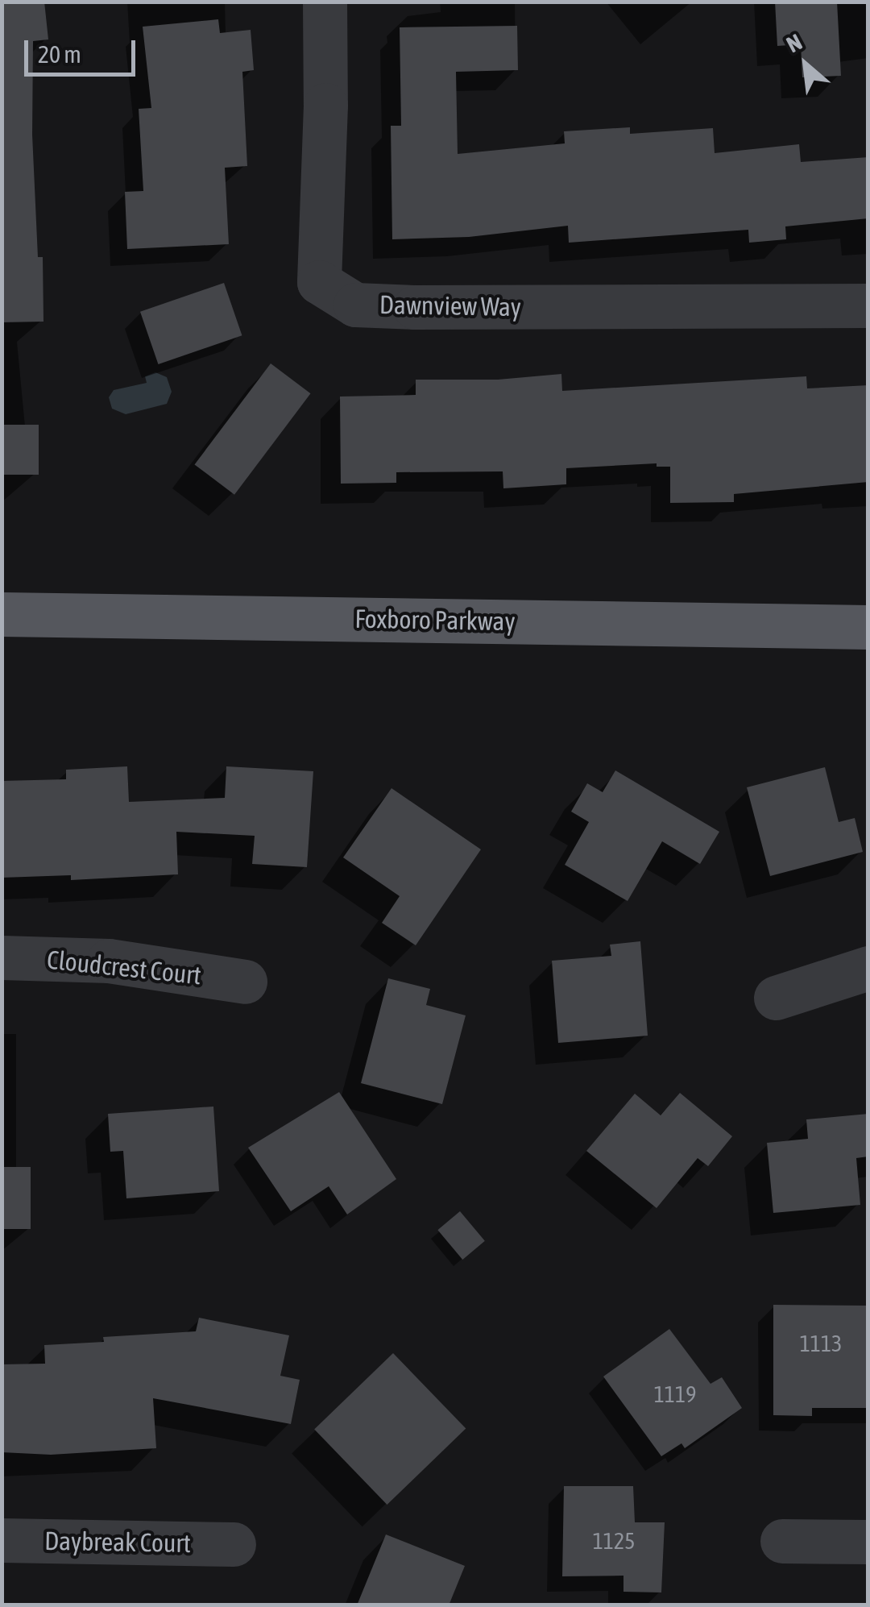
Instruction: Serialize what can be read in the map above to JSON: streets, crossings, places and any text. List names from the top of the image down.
{
  "streets": {
    "main road": ["Foxboro Parkway"],
    "street": ["Dawnview Way", "Cloudcrest Court", "Daybreak Court"]
  },
  "house_numbers": ["1113", "1119", "1125"],
  "scale_bar": "20 m",
  "north": "top left"
}
